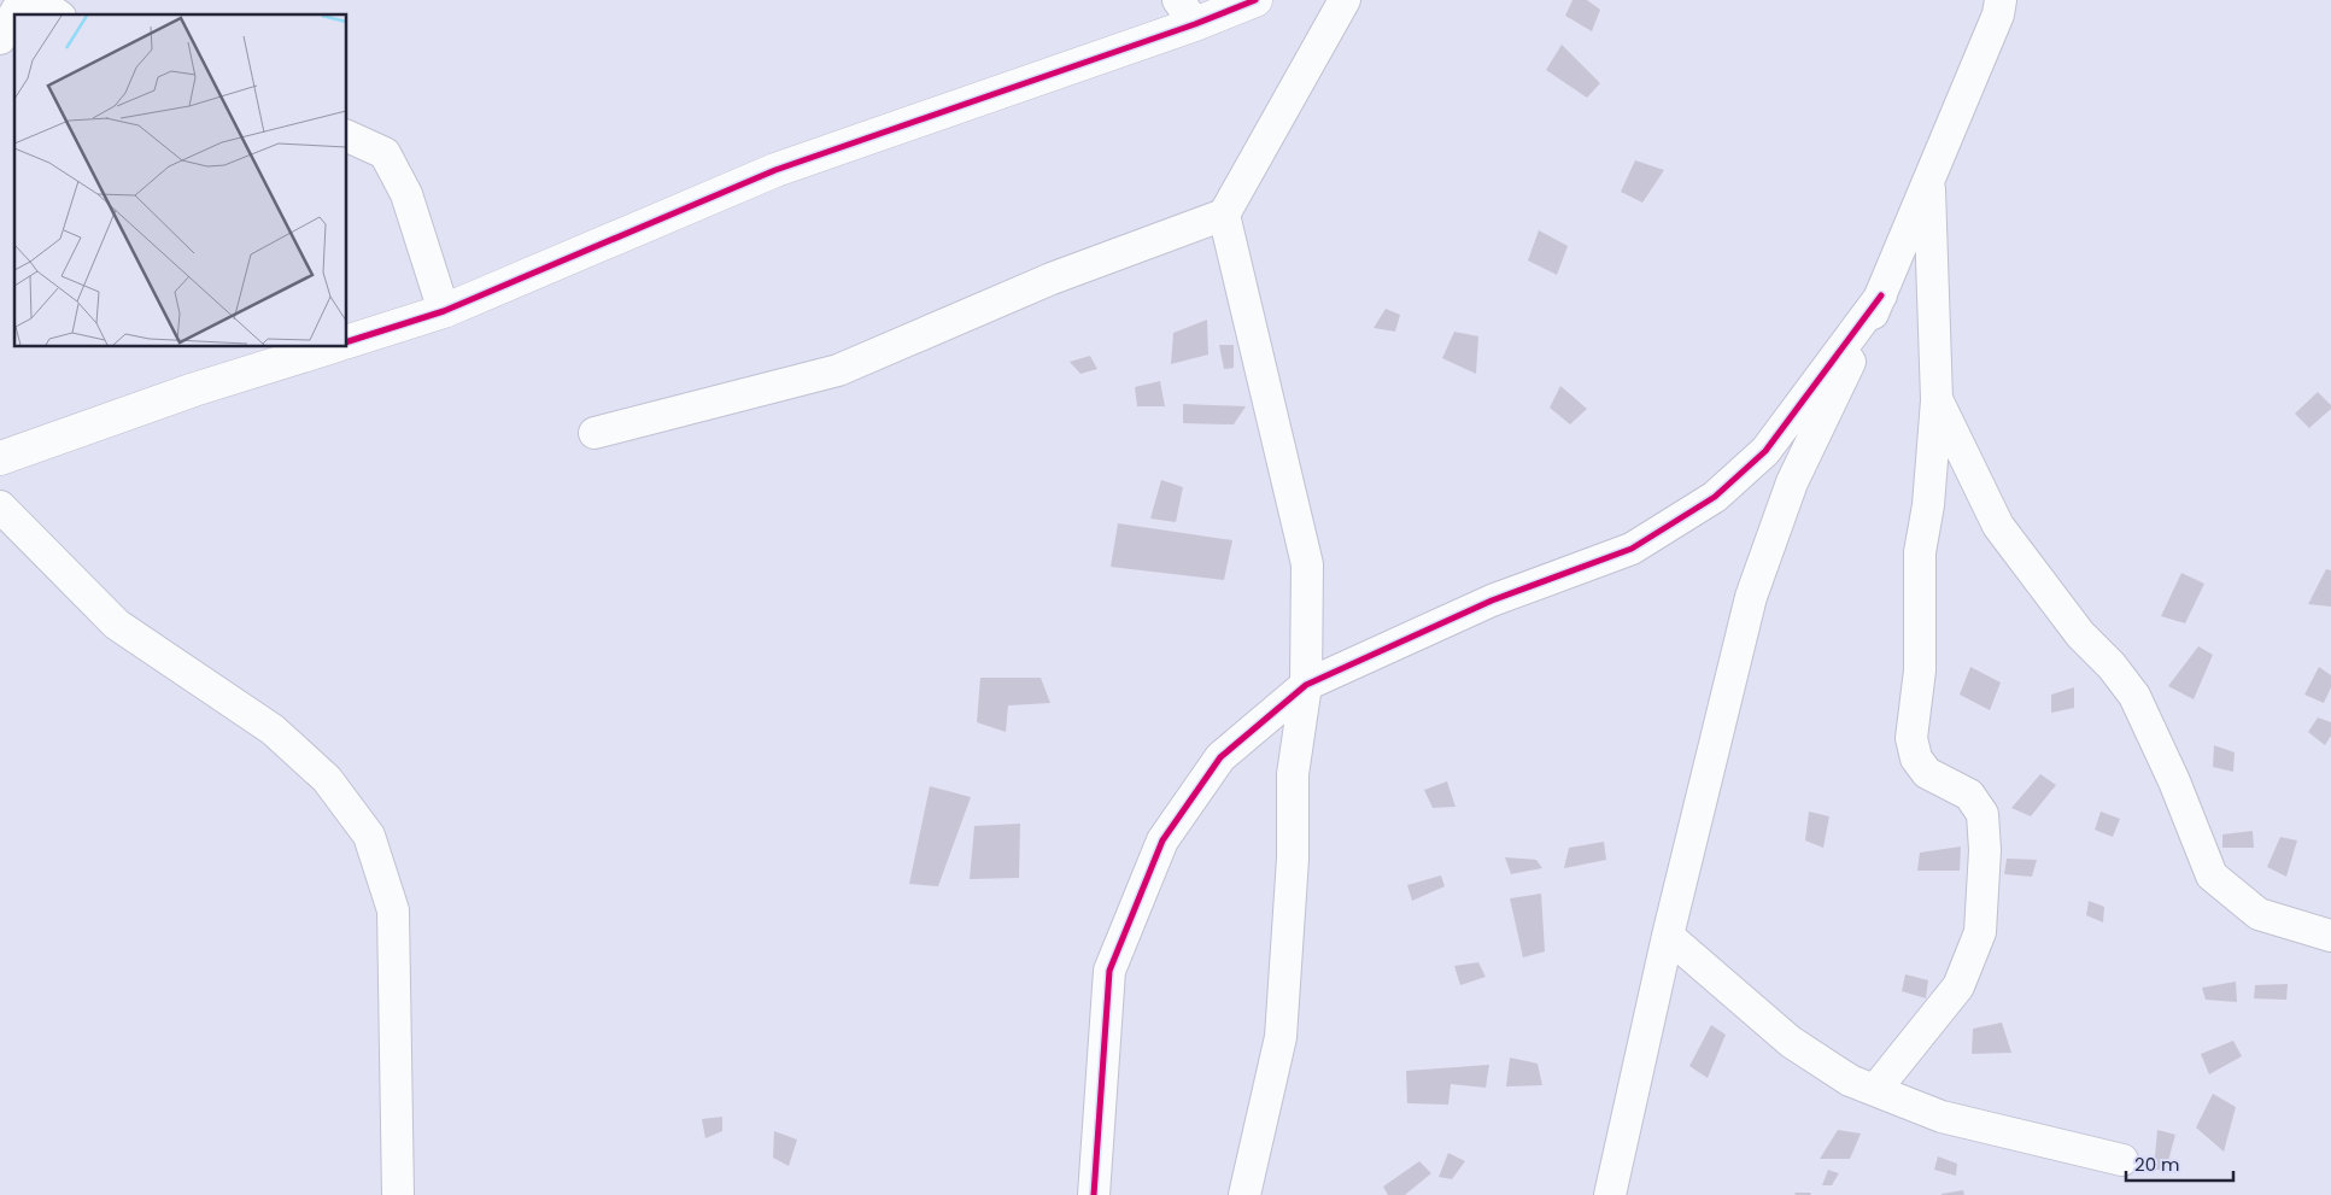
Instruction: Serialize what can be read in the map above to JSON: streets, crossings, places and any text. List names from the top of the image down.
{
  "scale_bar": "20 m"
}
